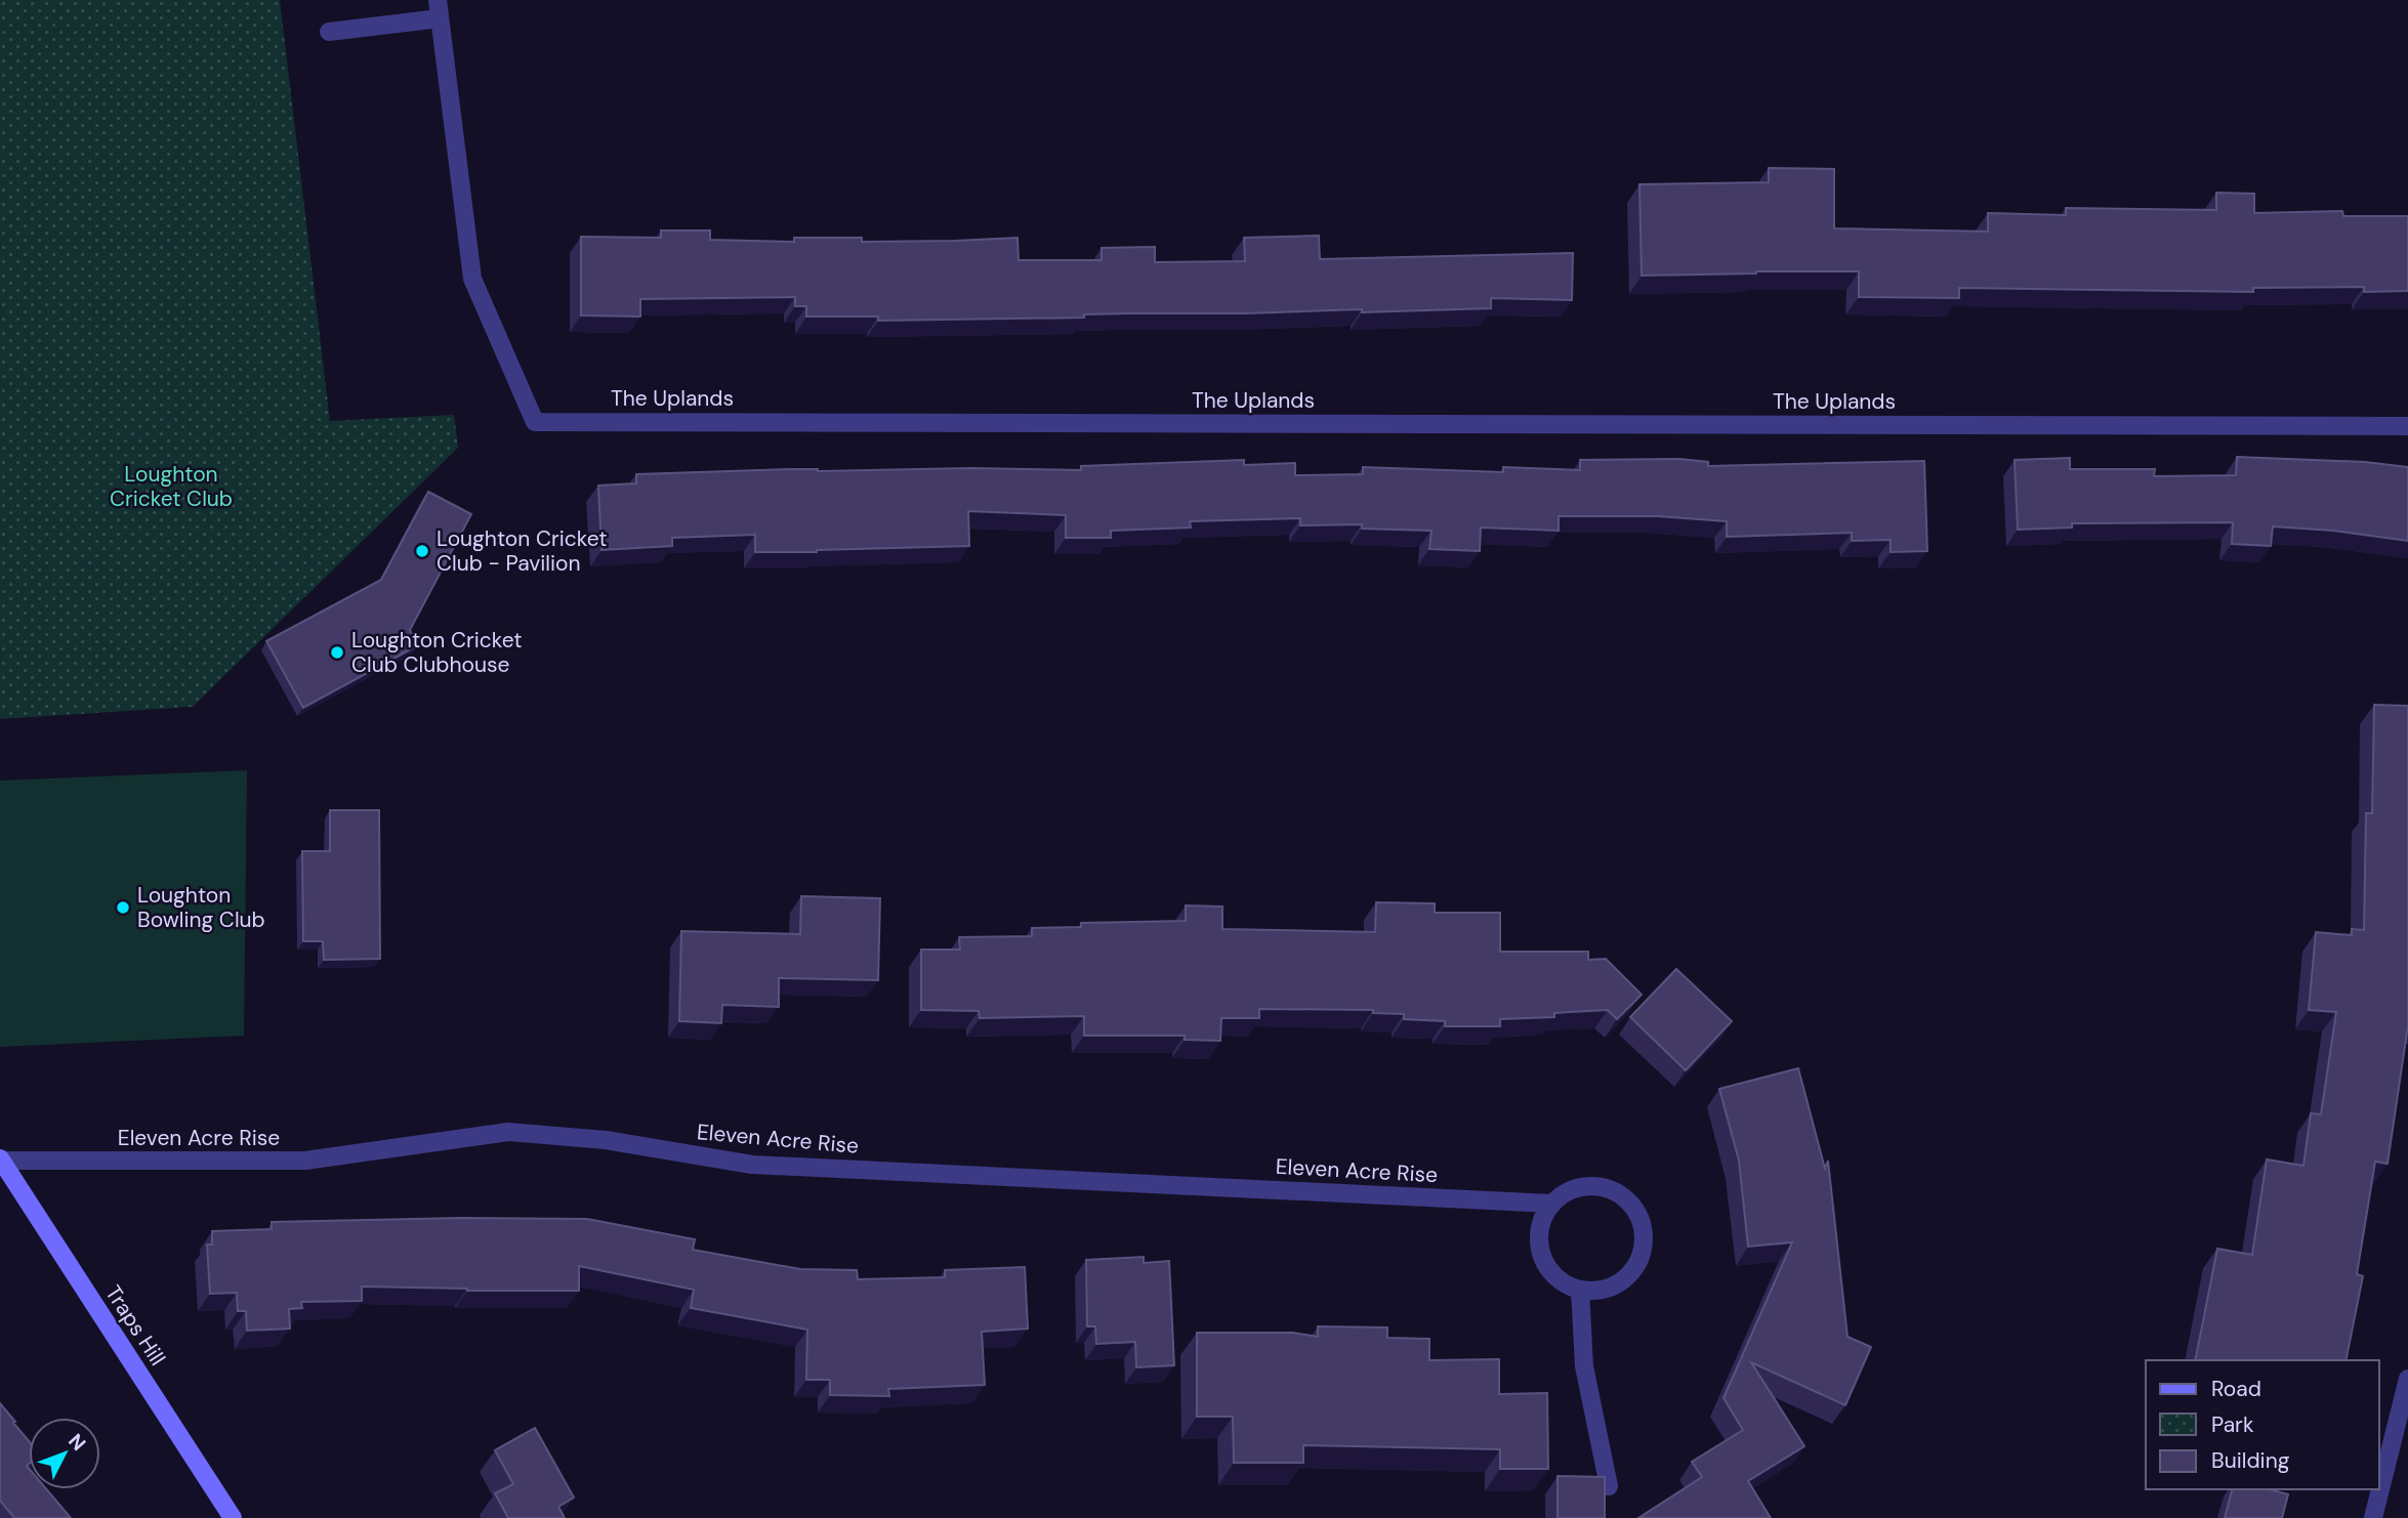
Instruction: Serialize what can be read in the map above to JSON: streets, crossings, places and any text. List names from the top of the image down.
{
  "streets": {
    "street": ["The Uplands", "Eleven Acre Rise", "Traps Hill"]
  },
  "crossings": [
    ["Eleven Acre Rise", "Traps Hill"]
  ],
  "parks": ["Loughton Cricket Club"],
  "places": ["Loughton Cricket Club - Pavilion", "Loughton Cricket Club Clubhouse", "Loughton Bowling Club"],
  "legend": ["Road", "Park", "Building"],
  "north": "top right"
}
